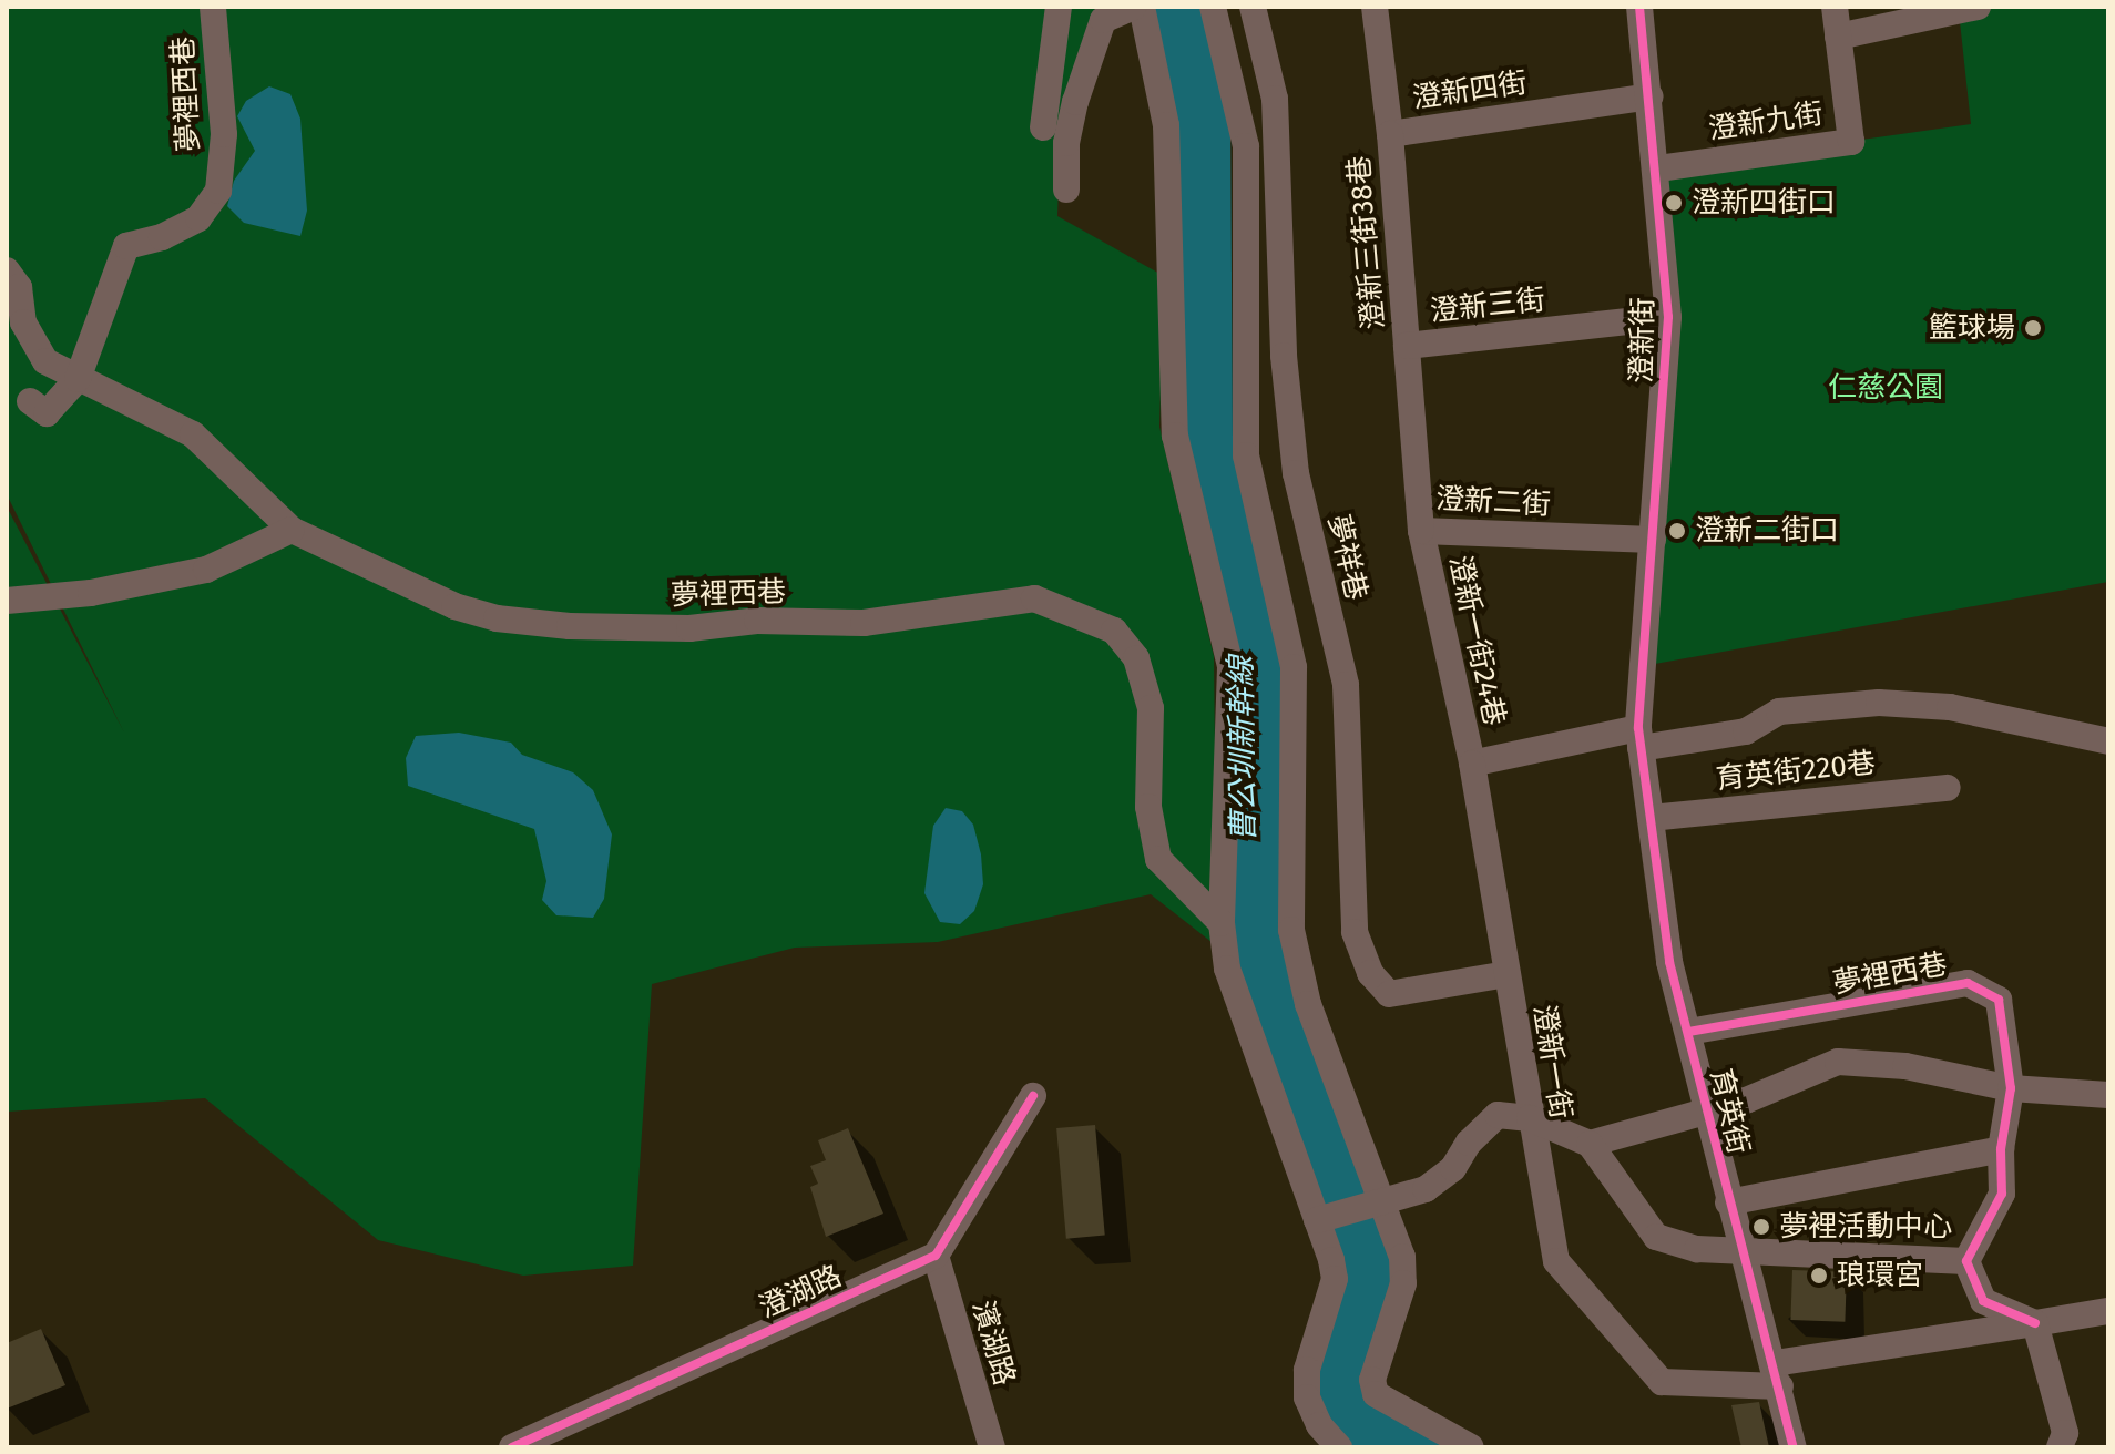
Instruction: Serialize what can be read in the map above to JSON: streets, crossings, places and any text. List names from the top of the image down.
{
  "streets": {
    "street": [
      "澄新四街",
      "夢裡西巷",
      "澄新九街",
      "澄新三街38巷",
      "澄新三街",
      "澄新街",
      "澄新二街",
      "夢祥巷",
      "澄新一街24巷",
      "育英街220巷",
      "澄新一街",
      "育英街",
      "澄湖路",
      "濱湖路"
    ]
  },
  "crossings": [
    ["澄新四街", "澄新三街38巷"],
    ["澄新四街", "澄新街"],
    ["夢裡西巷", "育英街"],
    ["澄新九街", "澄新街"],
    ["澄新三街38巷", "澄新三街"],
    ["澄新三街", "澄新街"],
    ["澄新三街", "澄新二街"],
    ["澄新街", "澄新二街"],
    ["澄新街", "育英街"],
    ["澄新二街", "澄新一街24巷"],
    ["夢祥巷", "澄新一街"],
    ["澄新一街24巷", "澄新一街"],
    ["育英街220巷", "育英街"],
    ["澄新一街", "育英街"],
    ["澄湖路", "濱湖路"]
  ],
  "water": ["曹公圳新幹線"],
  "parks": ["仁慈公園"],
  "places": [
    "澄新四街口",
    "籃球場",
    "澄新二街口",
    "夢裡活動中心",
    "琅環宮"
  ]
}
